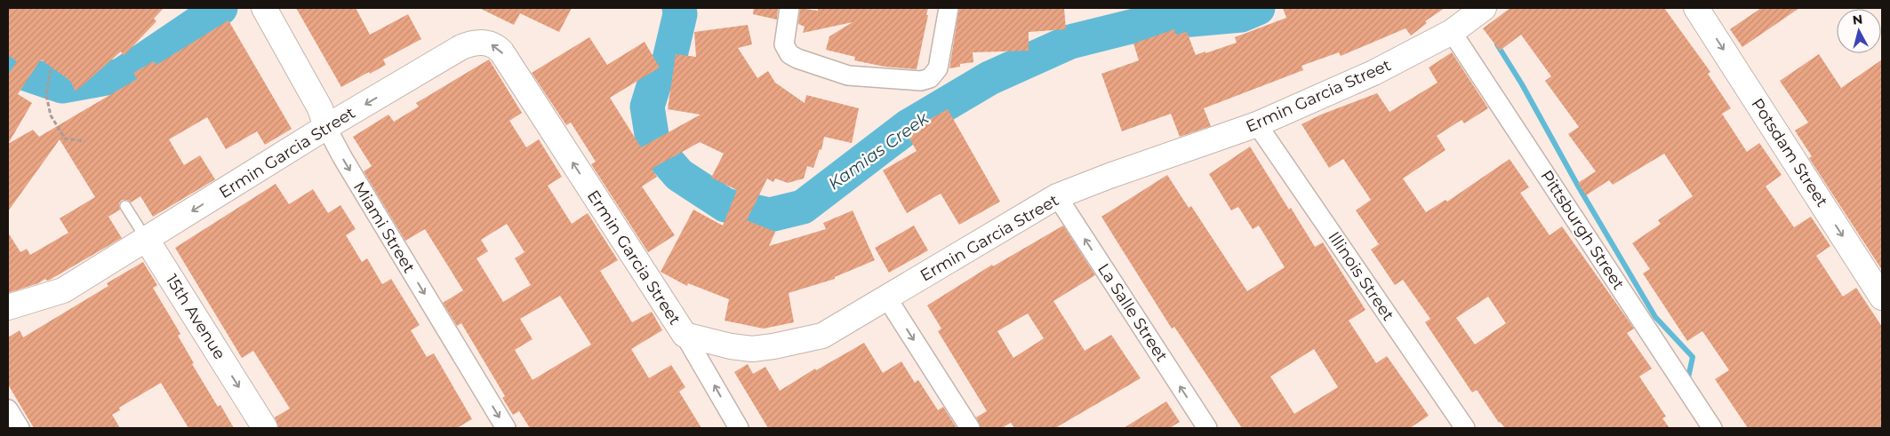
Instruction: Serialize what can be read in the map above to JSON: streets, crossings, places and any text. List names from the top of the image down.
{
  "streets": {
    "street": [
      "Ermin Garcia Street",
      "Potsdam Street",
      "Miami Street",
      "Pittsburgh Street",
      "Illinois Street",
      "La Salle Street",
      "15th Avenue"
    ]
  },
  "crossings": [
    ["Ermin Garcia Street", "Miami Street"],
    ["Ermin Garcia Street", "Pittsburgh Street"],
    ["Ermin Garcia Street", "Illinois Street"],
    ["Ermin Garcia Street", "La Salle Street"],
    ["Ermin Garcia Street", "15th Avenue"]
  ],
  "one_way": [
    "Potsdam Street",
    "Miami Street",
    "La Salle Street",
    "15th Avenue"
  ],
  "water": ["Kamias Creek"],
  "north": "top"
}
